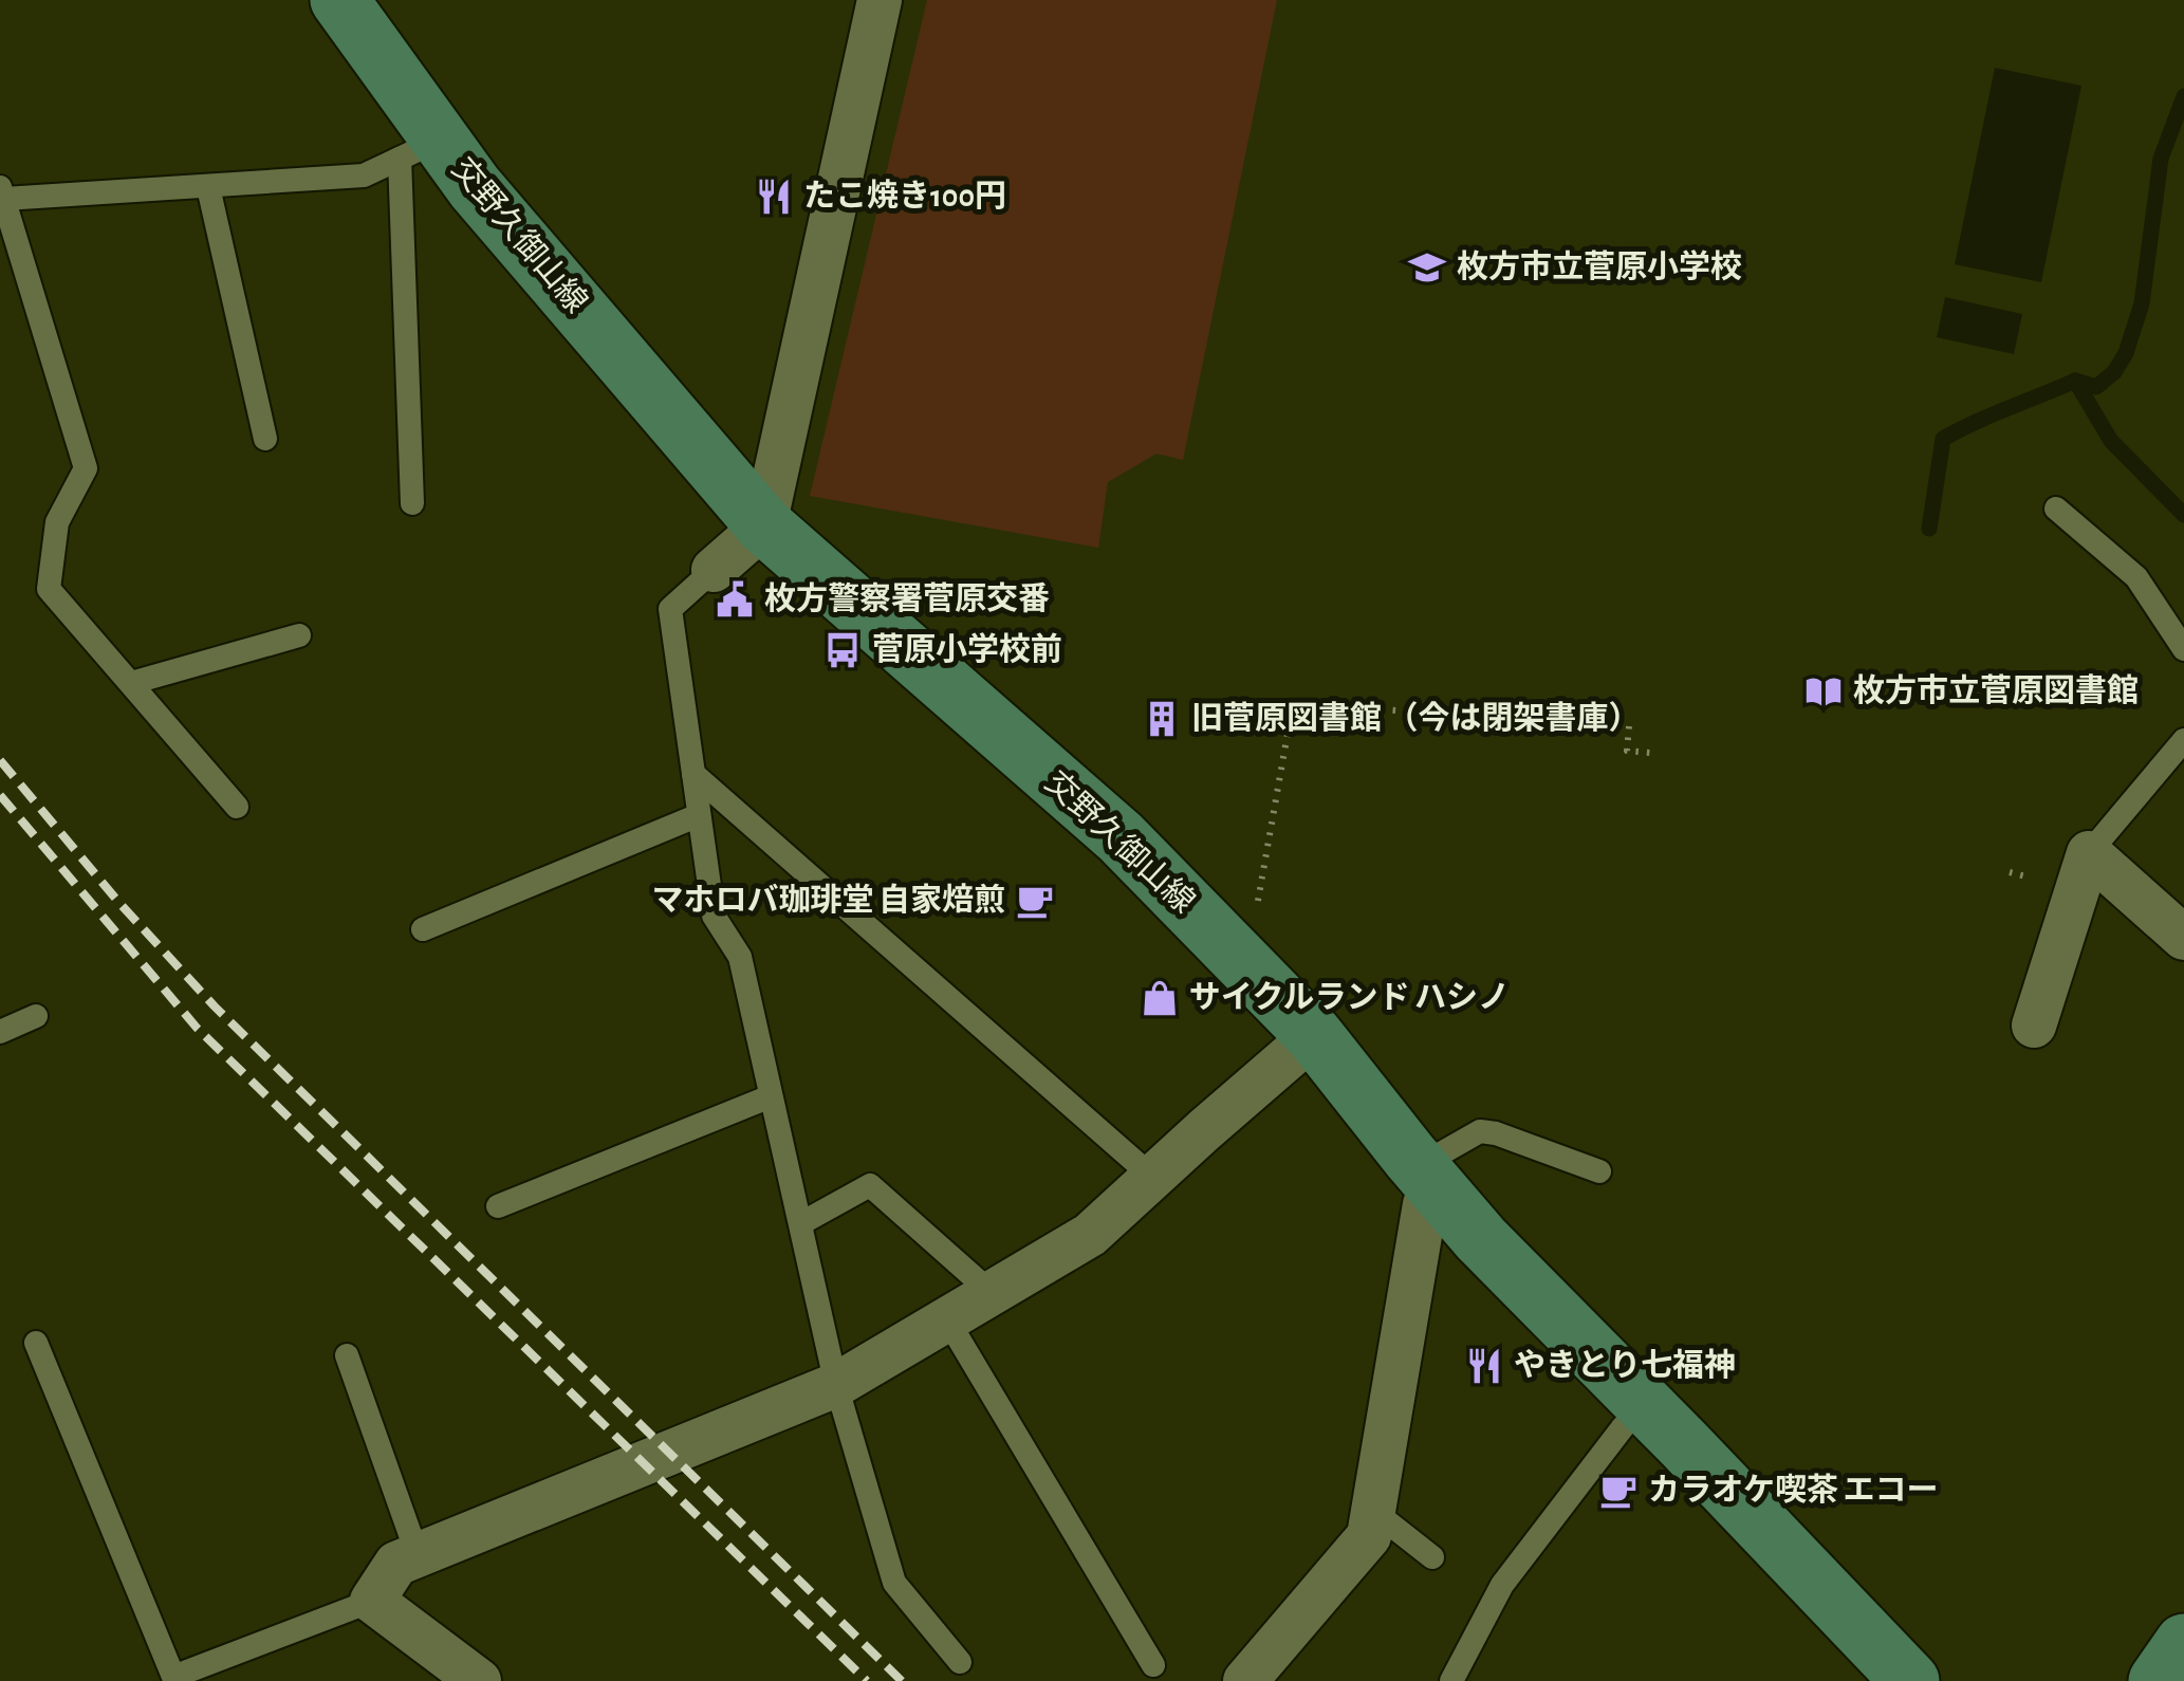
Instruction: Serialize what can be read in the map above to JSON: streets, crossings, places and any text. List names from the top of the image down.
{
  "streets": {
    "main road": ["交野久御山線"]
  },
  "places": {
    "restaurant": ["たこ焼き100円", "やきとり七福神"],
    "school or university": ["枚方市立菅原小学校"],
    "public building": ["枚方警察署菅原交番"],
    "bus stop": ["菅原小学校前"],
    "library": ["枚方市立菅原図書館"],
    "building": ["旧菅原図書館 （今は閉架書庫）"],
    "cafe": ["マホロバ珈琲堂 自家焙煎", "カラオケ喫茶 エコー"],
    "shop": ["サイクルランド ハシノ"]
  }
}
